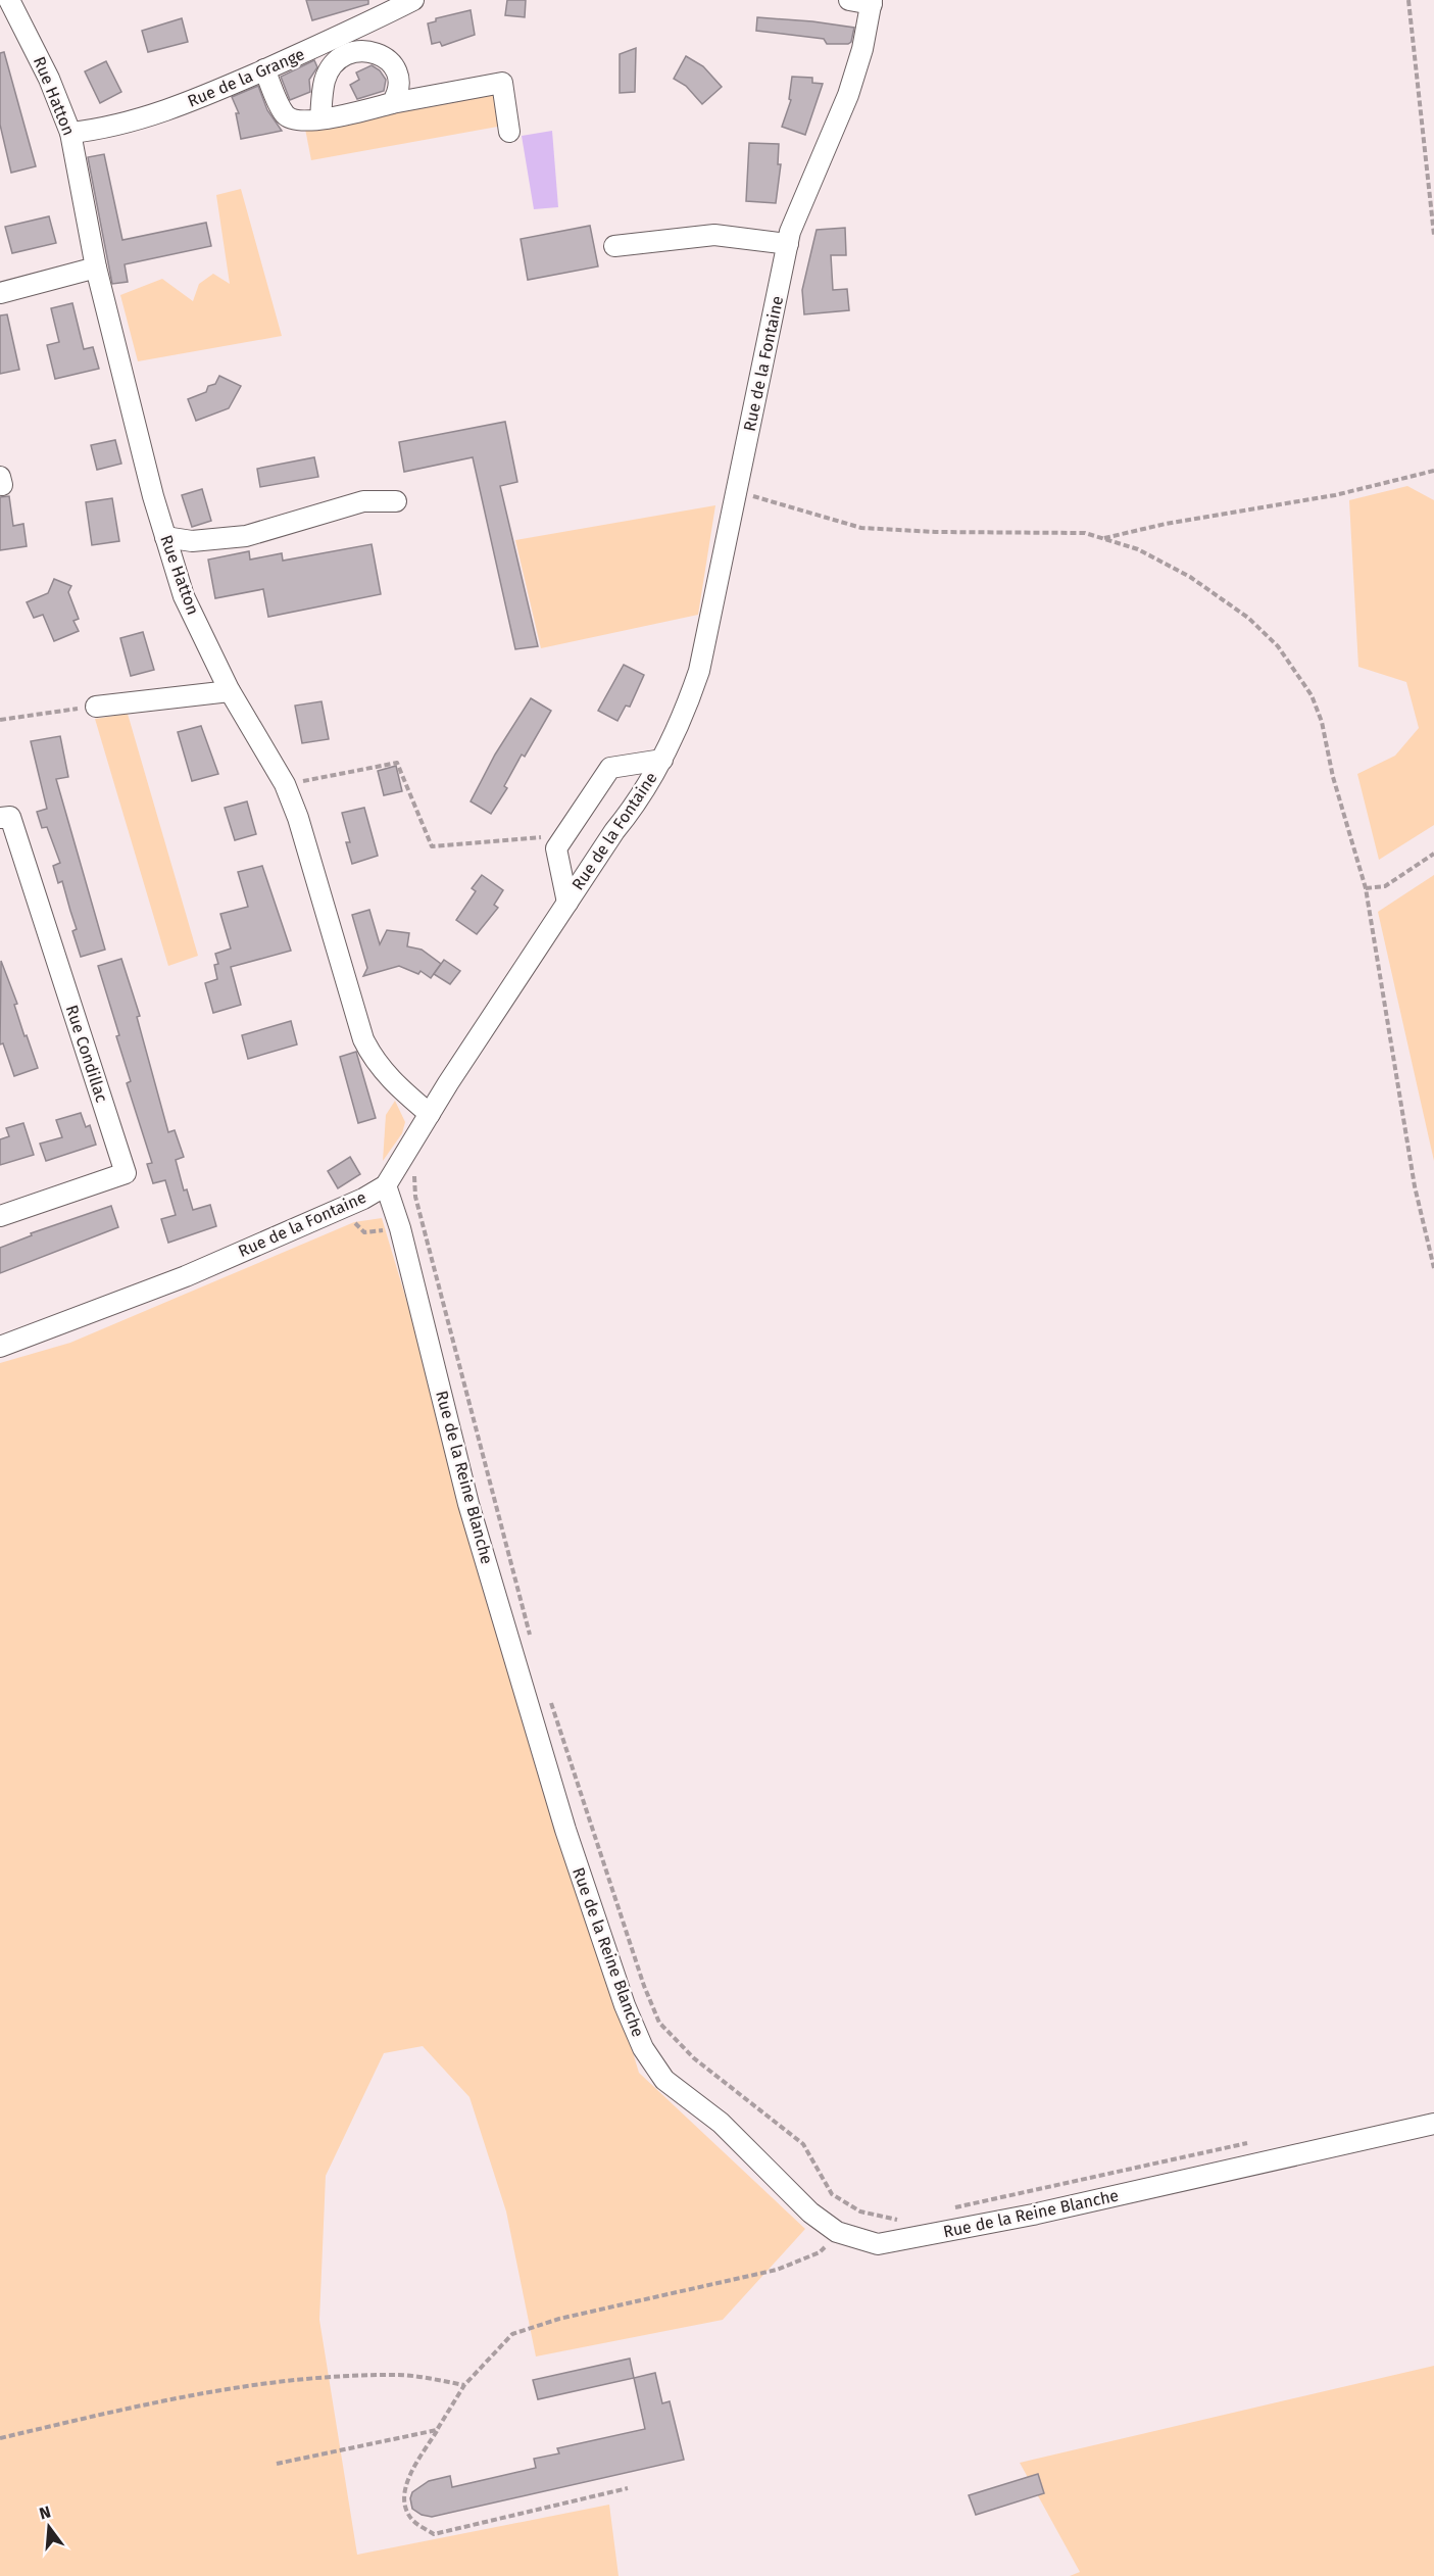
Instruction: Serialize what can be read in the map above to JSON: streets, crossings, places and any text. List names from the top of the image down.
{
  "streets": {
    "street": [
      "Rue de la Grange",
      "Rue Hatton",
      "Rue de la Fontaine",
      "Rue Condillac",
      "Rue de la Reine Blanche"
    ]
  },
  "crossings": [
    ["Rue de la Grange", "Rue Hatton"],
    ["Rue Hatton", "Rue de la Fontaine"],
    ["Rue de la Fontaine", "Rue de la Reine Blanche"]
  ],
  "north": "top"
}
